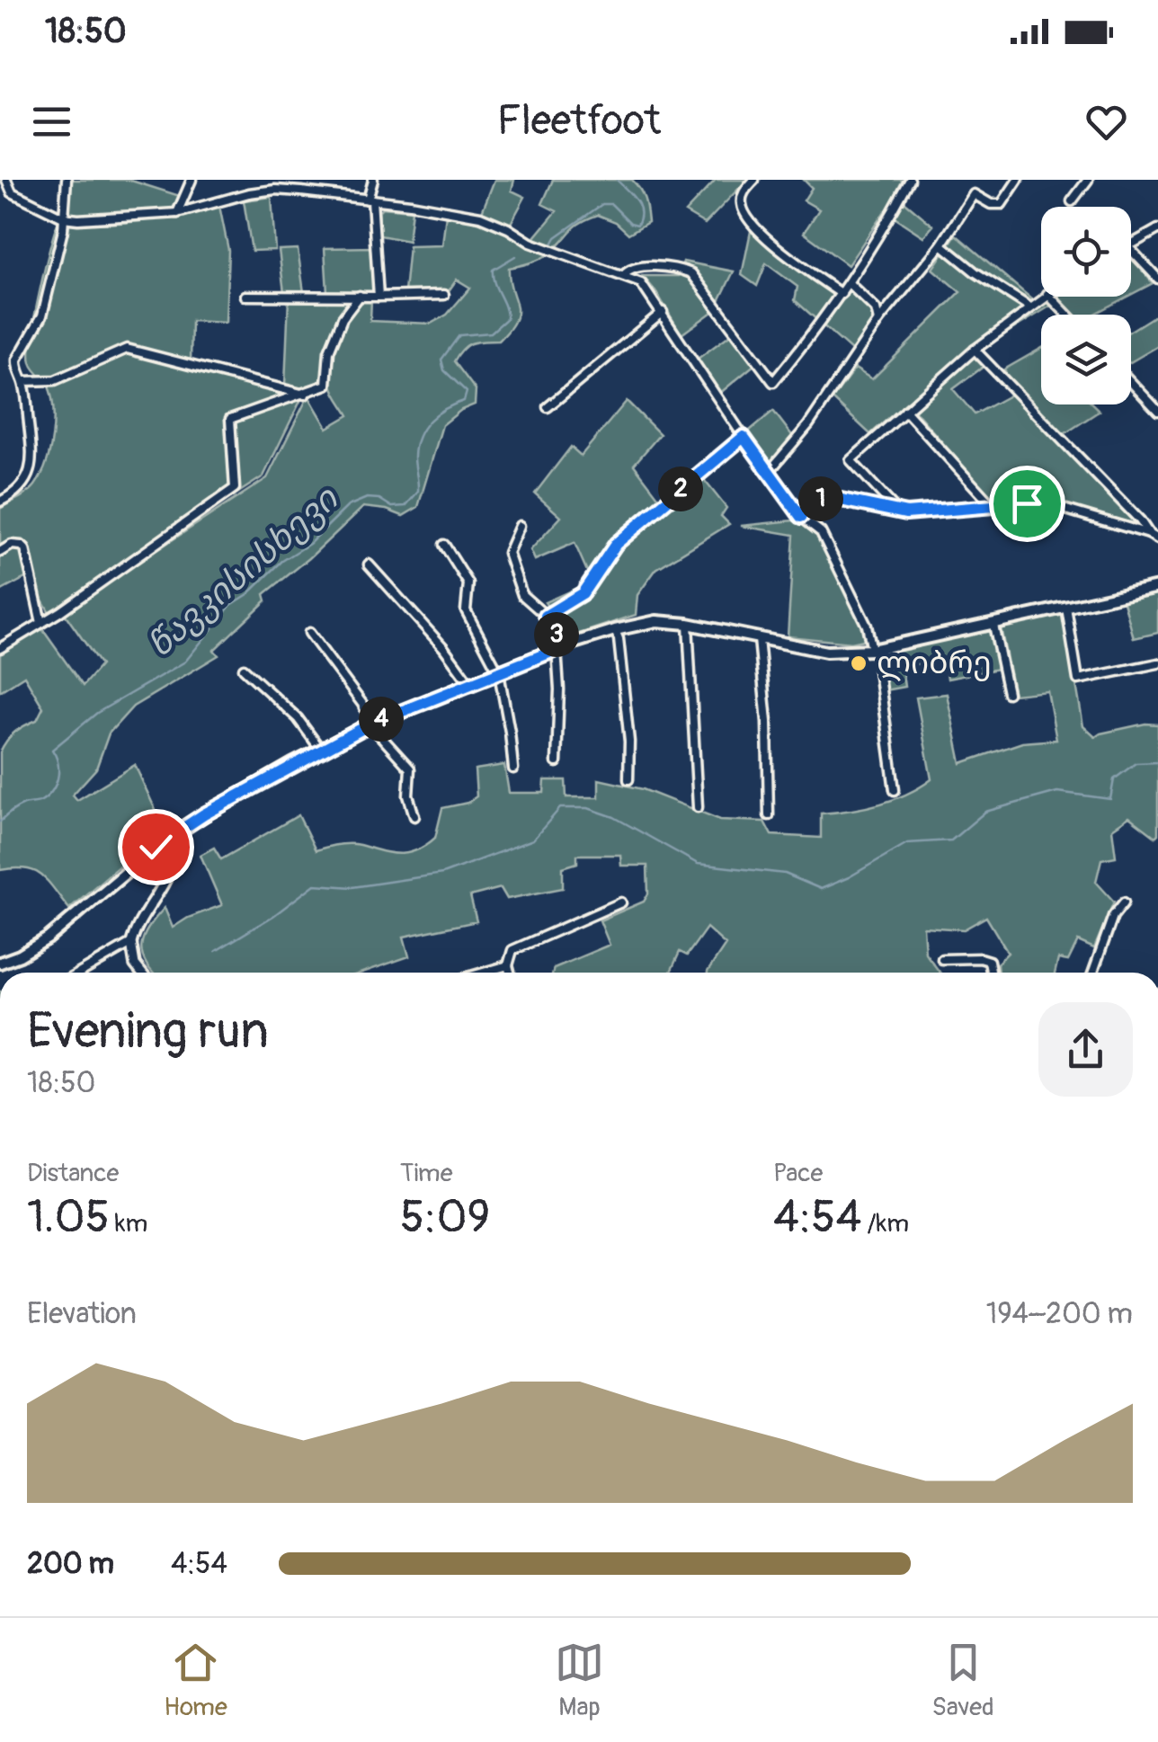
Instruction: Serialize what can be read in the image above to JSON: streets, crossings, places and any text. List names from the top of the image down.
{
  "water": ["წავკისისხევი"],
  "places": ["ლიბრე"],
  "page": {
    "status": "18:50",
    "header": "Fleetfoot",
    "pins": [
      "2",
      "1",
      "3",
      "4"
    ],
    "heading": ["Evening run", "18:50"],
    "stats": [
      ["Distance", "1.05 km"],
      ["Time", "5:09"],
      ["Pace", "4:54 /km"]
    ],
    "chart": ["Elevation", "194–200 m"],
    "list": [
      {
        "name": "200 m",
        "note": "4:54"
      }
    ],
    "tabs": ["Home", "Map", "Saved"]
  }
}
